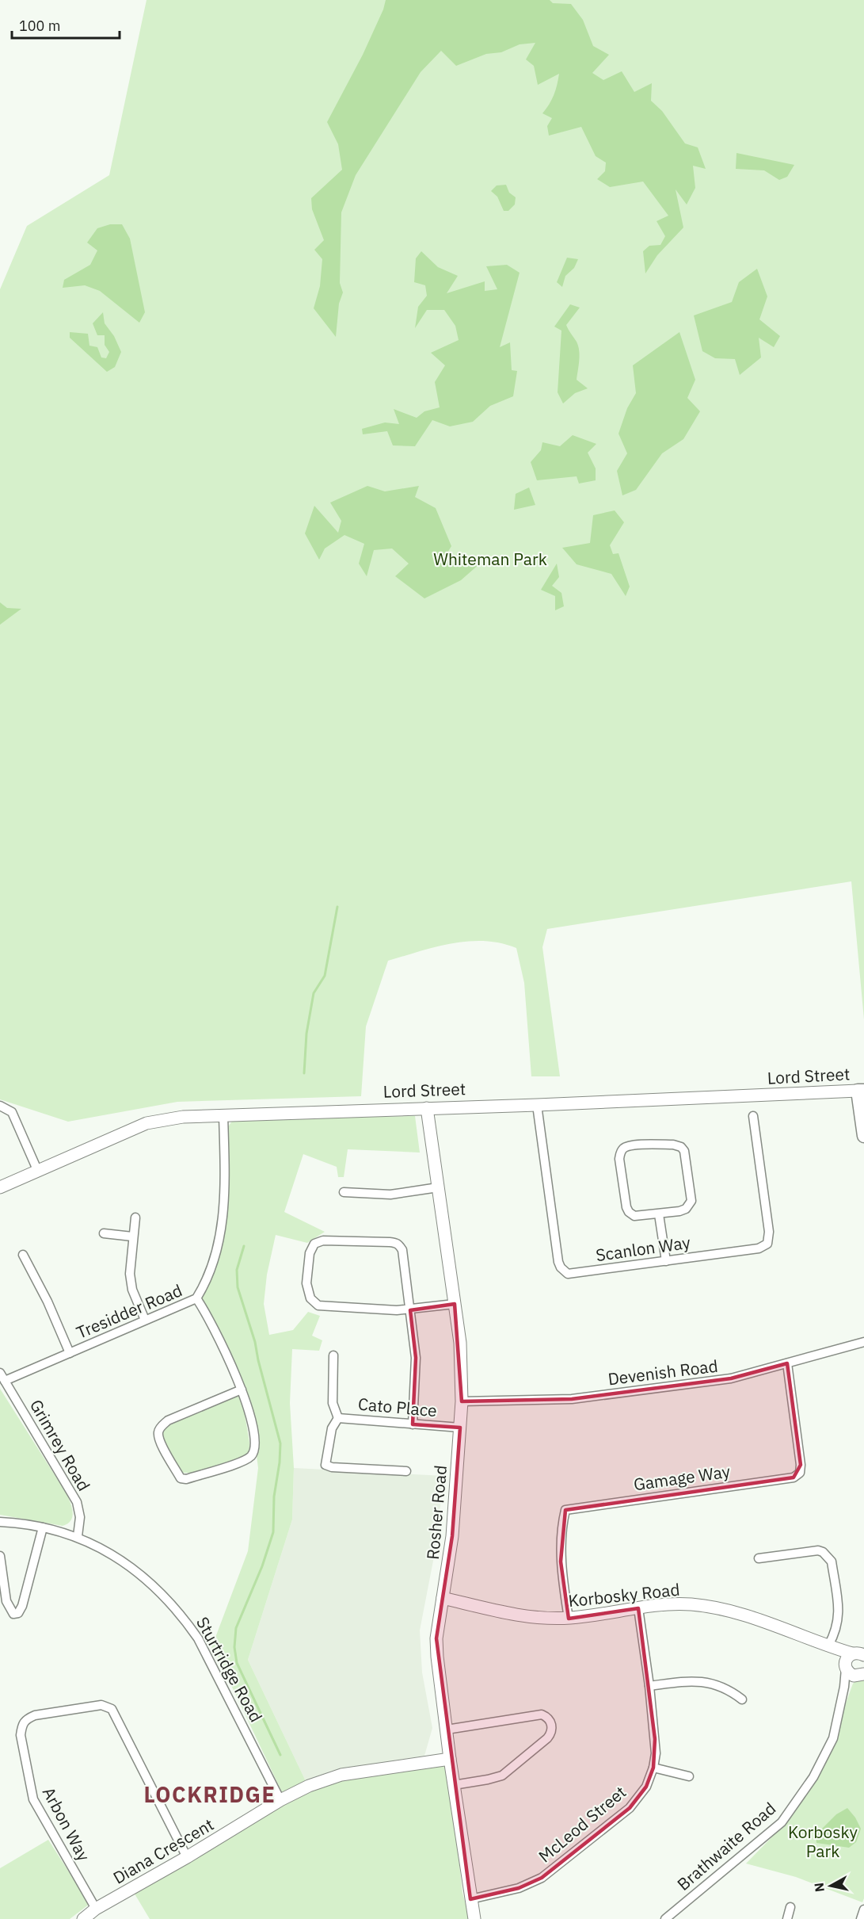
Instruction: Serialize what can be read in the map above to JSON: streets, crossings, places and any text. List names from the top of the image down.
{
  "streets": {
    "street": [
      "Lord Street",
      "Scanlon Way",
      "Tresidder Road",
      "Devenish Road",
      "Cato Place",
      "Grimrey Road",
      "Gamage Way",
      "Rosher Road",
      "Korbosky Road",
      "Sturtridge Road",
      "Arbon Way",
      "McLeod Street",
      "Brathwaite Road",
      "Diana Crescent"
    ]
  },
  "crossings": [
    ["Lord Street", "Scanlon Way"],
    ["Lord Street", "Tresidder Road"],
    ["Lord Street", "Rosher Road"],
    ["Tresidder Road", "Grimrey Road"],
    ["Devenish Road", "Gamage Way"],
    ["Devenish Road", "Rosher Road"],
    ["Cato Place", "Rosher Road"],
    ["Grimrey Road", "Sturtridge Road"],
    ["Gamage Way", "Korbosky Road"],
    ["Rosher Road", "Korbosky Road"],
    ["Rosher Road", "McLeod Street"],
    ["Rosher Road", "Diana Crescent"],
    ["Korbosky Road", "McLeod Street"],
    ["Sturtridge Road", "Diana Crescent"],
    ["Arbon Way", "Diana Crescent"]
  ],
  "districts": ["LOCKRIDGE"],
  "parks": ["Whiteman Park", "Korbosky Park"],
  "scale_bar": "100 m",
  "north": "left"
}
